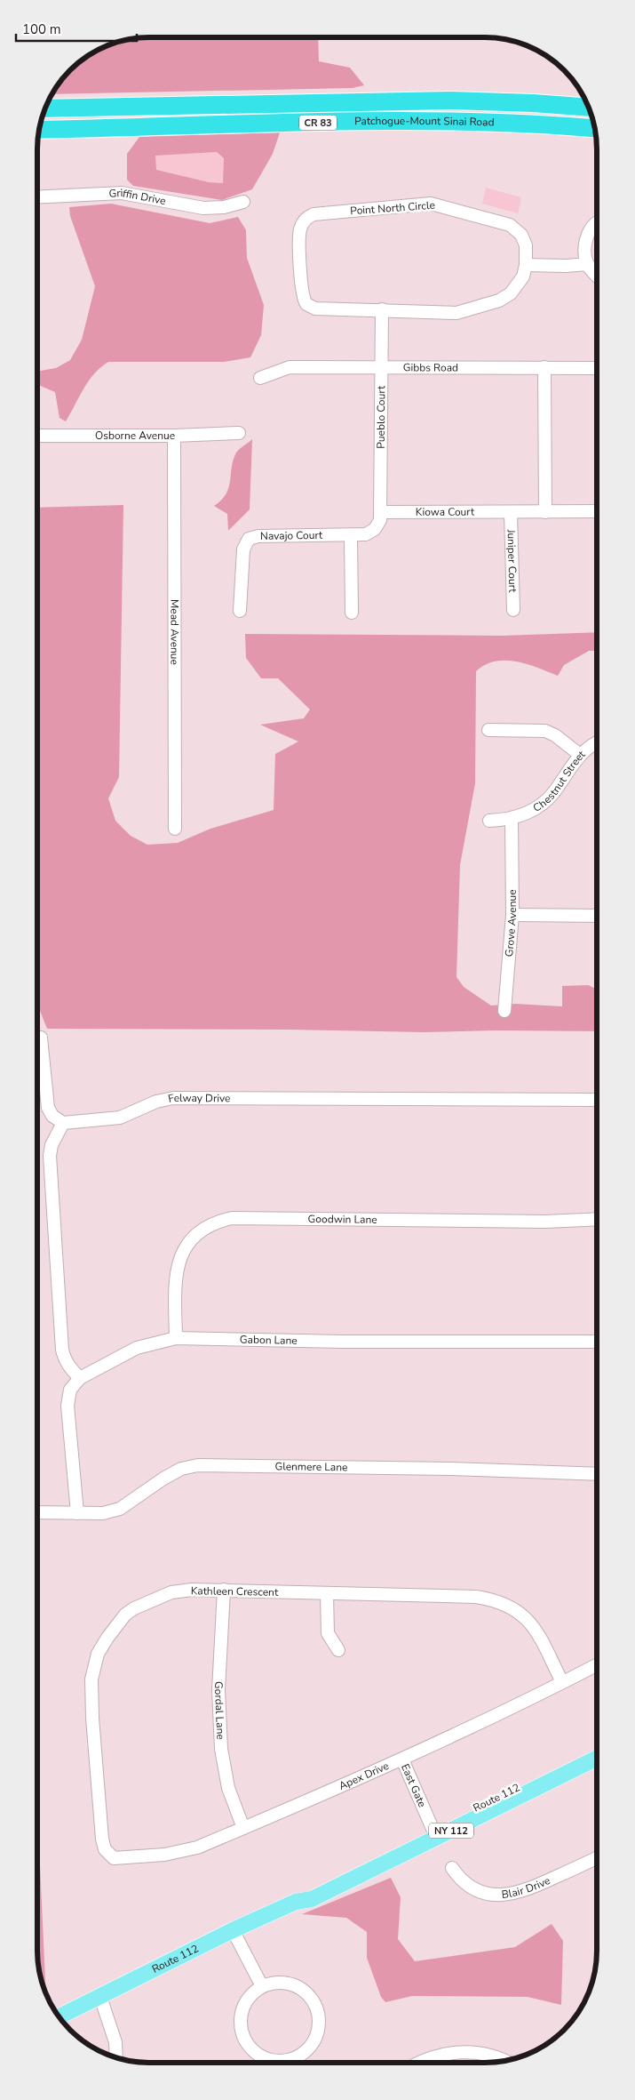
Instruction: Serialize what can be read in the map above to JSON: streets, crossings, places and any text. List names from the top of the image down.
{
  "streets": {
    "highway": ["CR 83", "Patchogue-Mount Sinai Road"],
    "main road": ["Route 112", "NY 112"],
    "street": [
      "Griffin Drive",
      "Point North Circle",
      "Gibbs Road",
      "Pueblo Court",
      "Osborne Avenue",
      "Kiowa Court",
      "Navajo Court",
      "Juniper Court",
      "Mead Avenue",
      "Chestnut Street",
      "Grove Avenue",
      "Felway Drive",
      "Goodwin Lane",
      "Gabon Lane",
      "Glenmere Lane",
      "Kathleen Crescent",
      "Gordal Lane",
      "Apex Drive",
      "East Gate",
      "Blair Drive"
    ]
  },
  "crossings": [
    ["Point North Circle", "Pueblo Court"],
    ["Gibbs Road", "Pueblo Court"],
    ["Pueblo Court", "Kiowa Court"],
    ["Pueblo Court", "Navajo Court"],
    ["Osborne Avenue", "Mead Avenue"],
    ["Kiowa Court", "Navajo Court"],
    ["Kiowa Court", "Juniper Court"],
    ["Chestnut Street", "Grove Avenue"],
    ["Goodwin Lane", "Gabon Lane"],
    ["Gabon Lane", "Glenmere Lane"],
    ["Kathleen Crescent", "Gordal Lane"],
    ["Kathleen Crescent", "Apex Drive"],
    ["Gordal Lane", "Apex Drive"],
    ["Apex Drive", "East Gate"],
    ["East Gate", "Route 112"]
  ],
  "scale_bar": "100 m"
}
